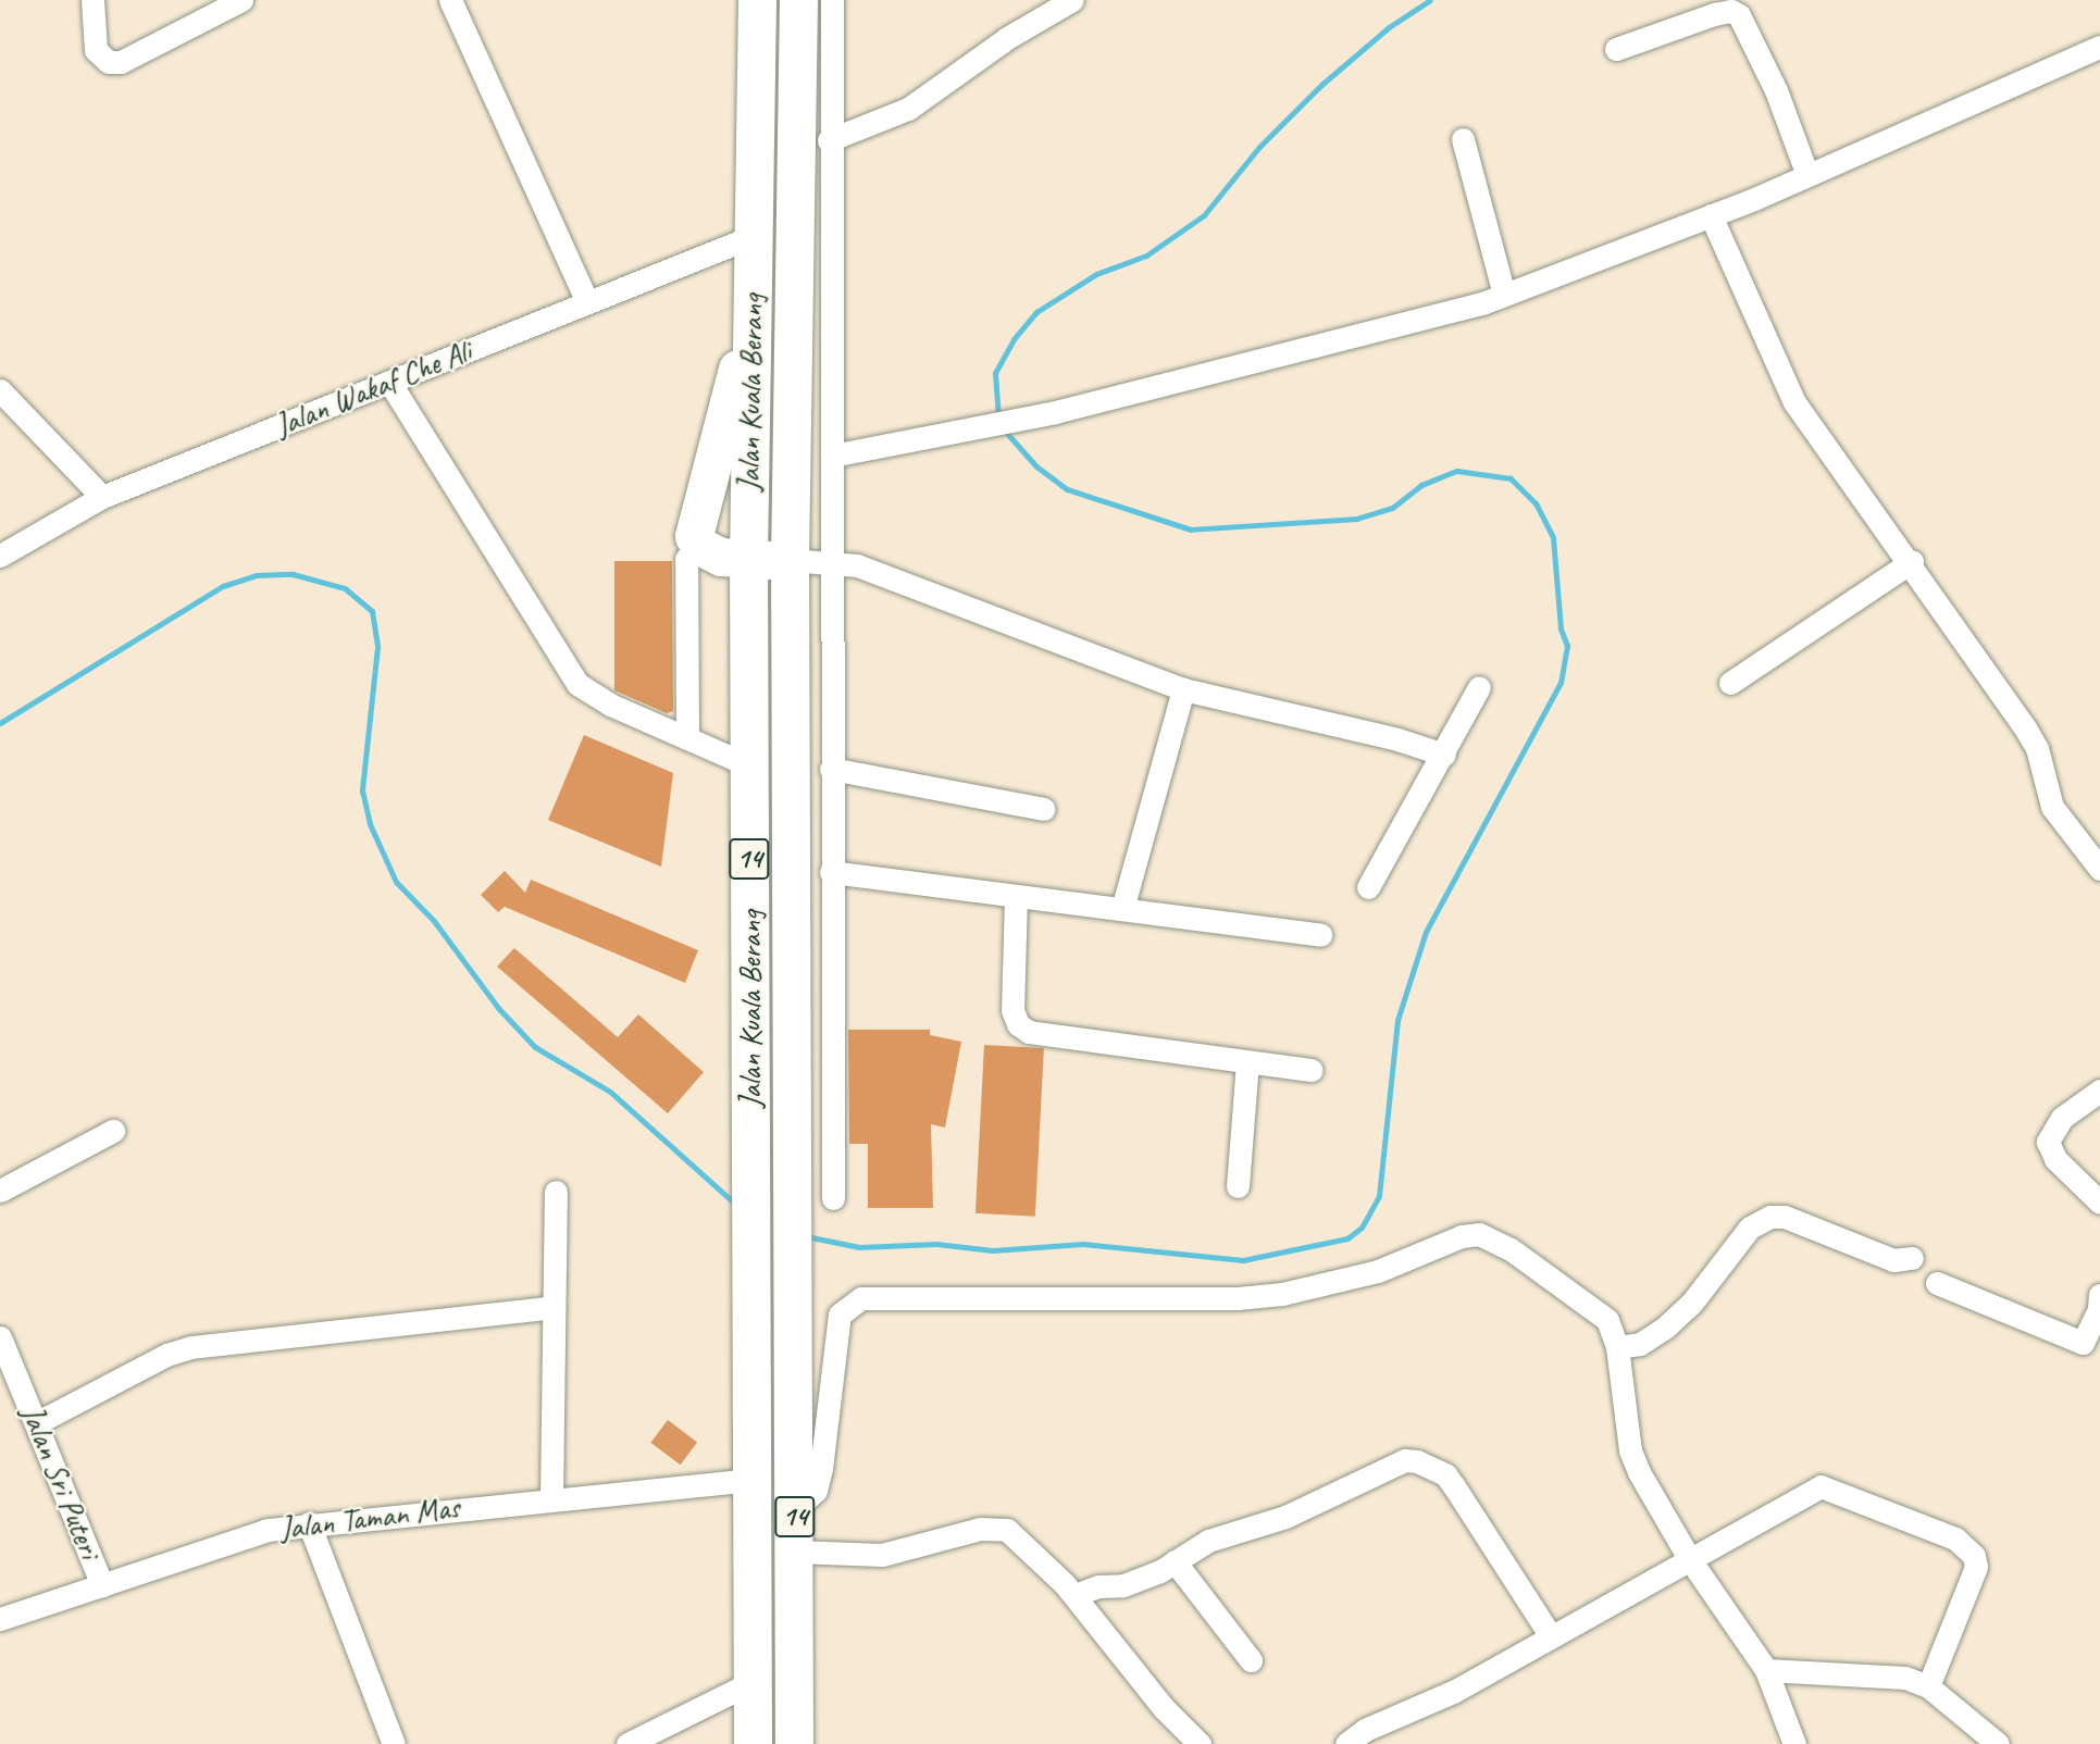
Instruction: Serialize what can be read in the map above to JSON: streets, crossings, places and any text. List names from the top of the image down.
{
  "streets": {
    "highway": ["Jalan Kuala Berang", "14"],
    "street": ["Jalan Wakaf Che Ali", "Jalan Sri Puteri", "Jalan Taman Mas"]
  },
  "crossings": [
    ["Jalan Wakaf Che Ali", "Jalan Kuala Berang"],
    ["Jalan Kuala Berang", "Jalan Taman Mas"],
    ["Jalan Sri Puteri", "Jalan Taman Mas"]
  ]
}
